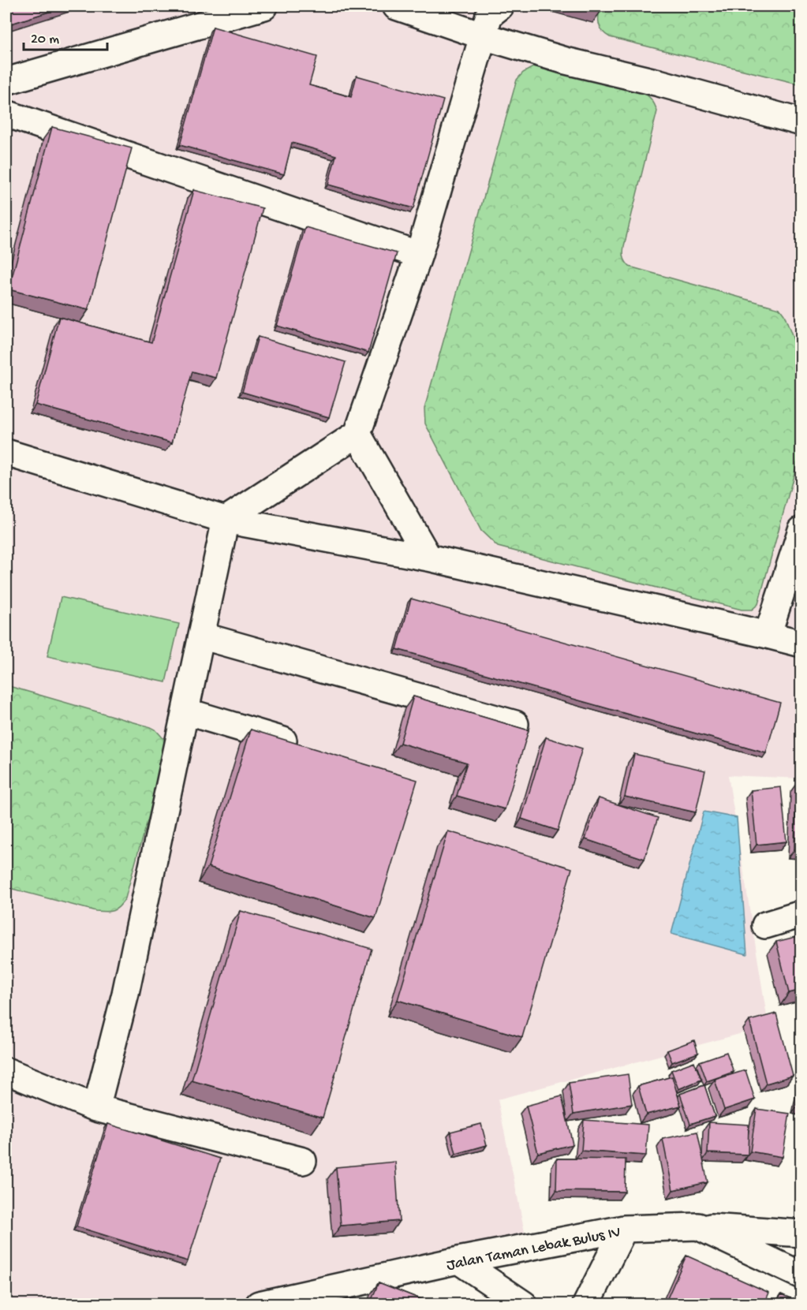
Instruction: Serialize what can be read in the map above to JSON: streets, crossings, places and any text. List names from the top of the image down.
{
  "streets": {
    "street": ["Jalan Taman Lebak Bulus IV"]
  },
  "scale_bar": "20 m"
}
